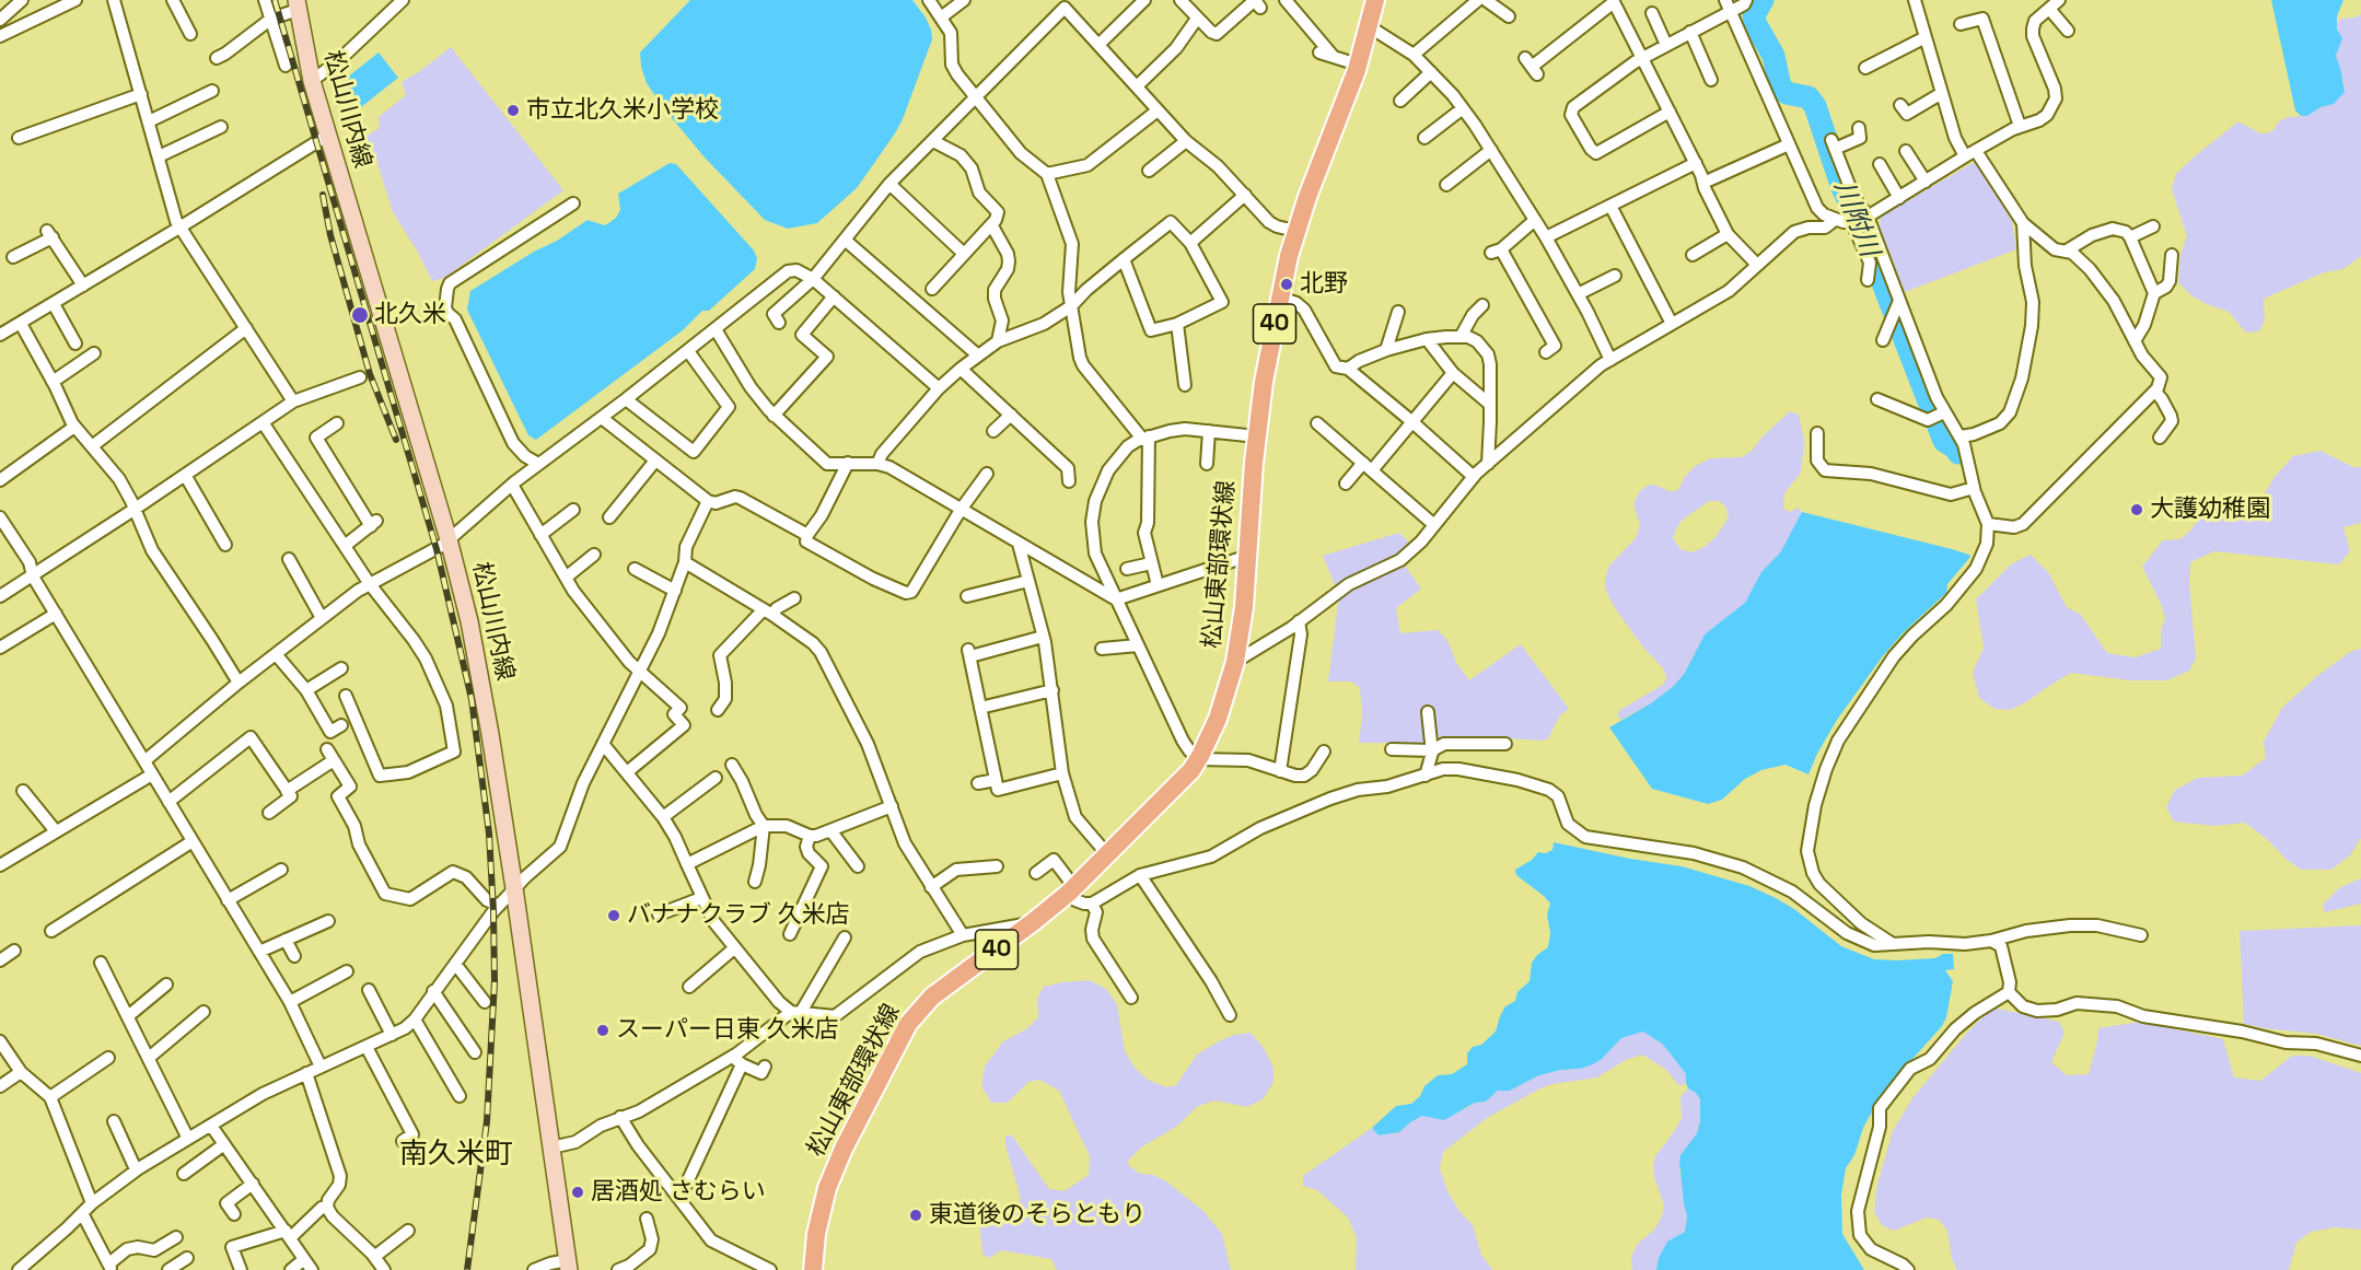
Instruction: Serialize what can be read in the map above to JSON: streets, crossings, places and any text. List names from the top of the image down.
{
  "streets": {
    "main road": ["松山川内線", "40", "松山東部環状線"]
  },
  "districts": ["南久米町"],
  "water": ["川附川"],
  "places": [
    "市立北久米小学校",
    "北野",
    "北久米",
    "大護幼稚園",
    "バナナクラブ 久米店",
    "スーパー日東 久米店",
    "居酒処 さむらい",
    "東道後のそらともり"
  ]
}
